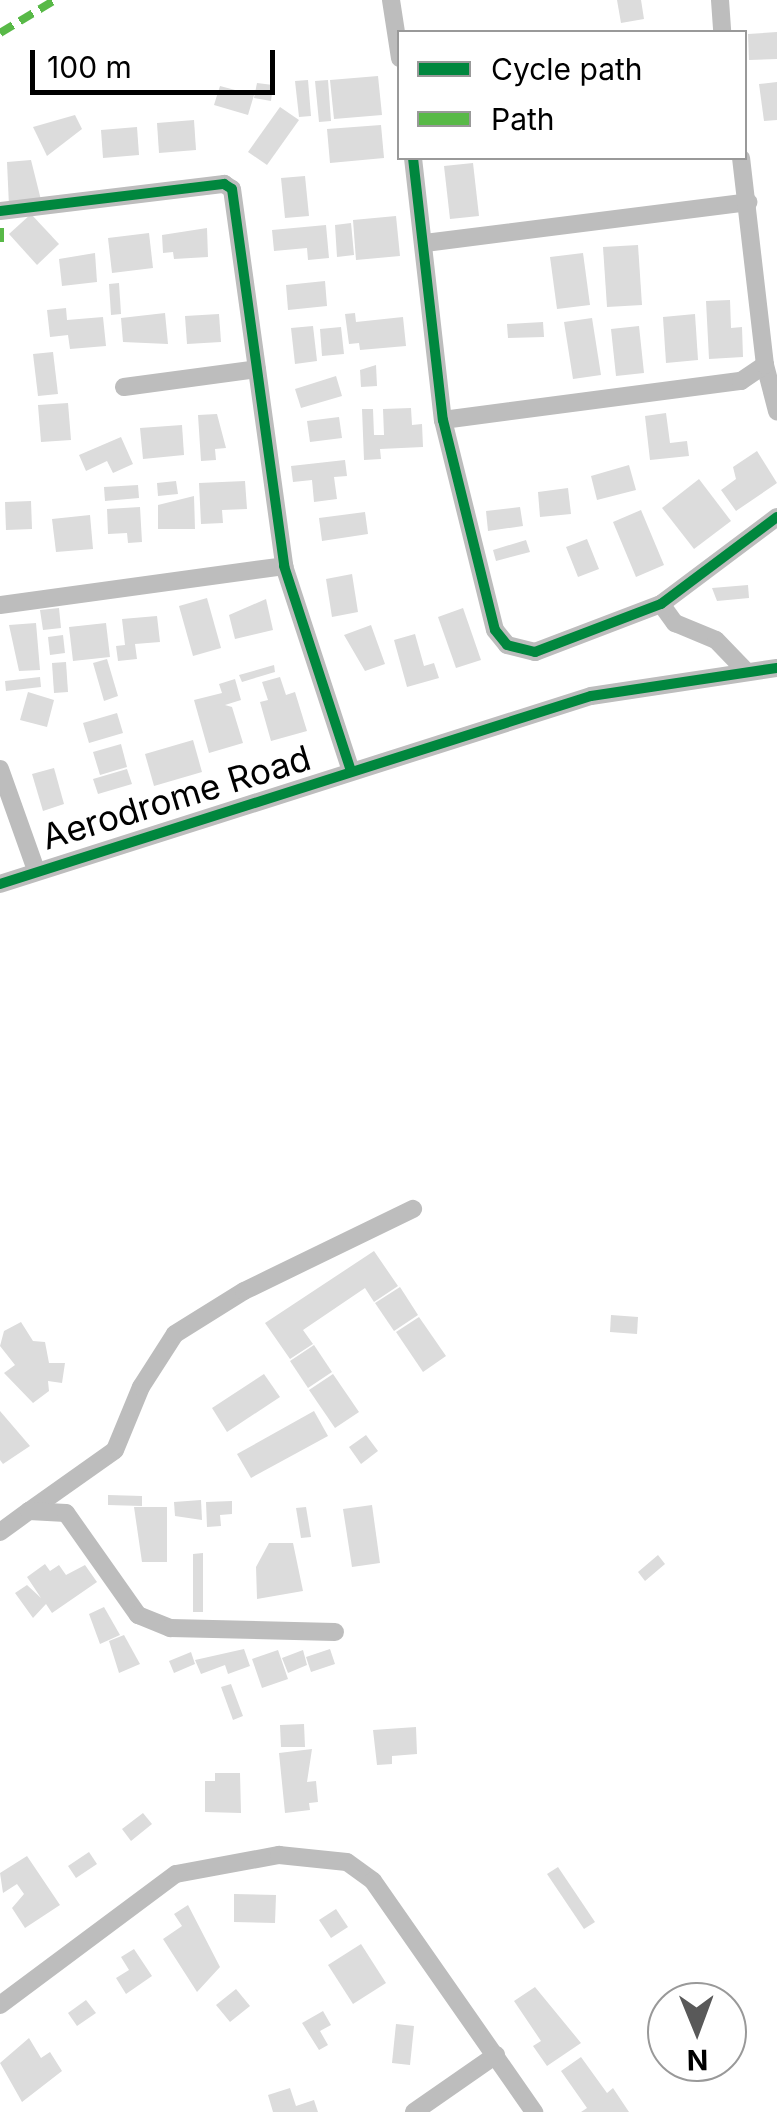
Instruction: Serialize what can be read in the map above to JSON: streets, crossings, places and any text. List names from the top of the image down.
{
  "streets": {
    "street": ["Aerodrome Road"]
  },
  "legend": ["Cycle path", "Path"],
  "scale_bar": "100 m",
  "north": "bottom"
}
